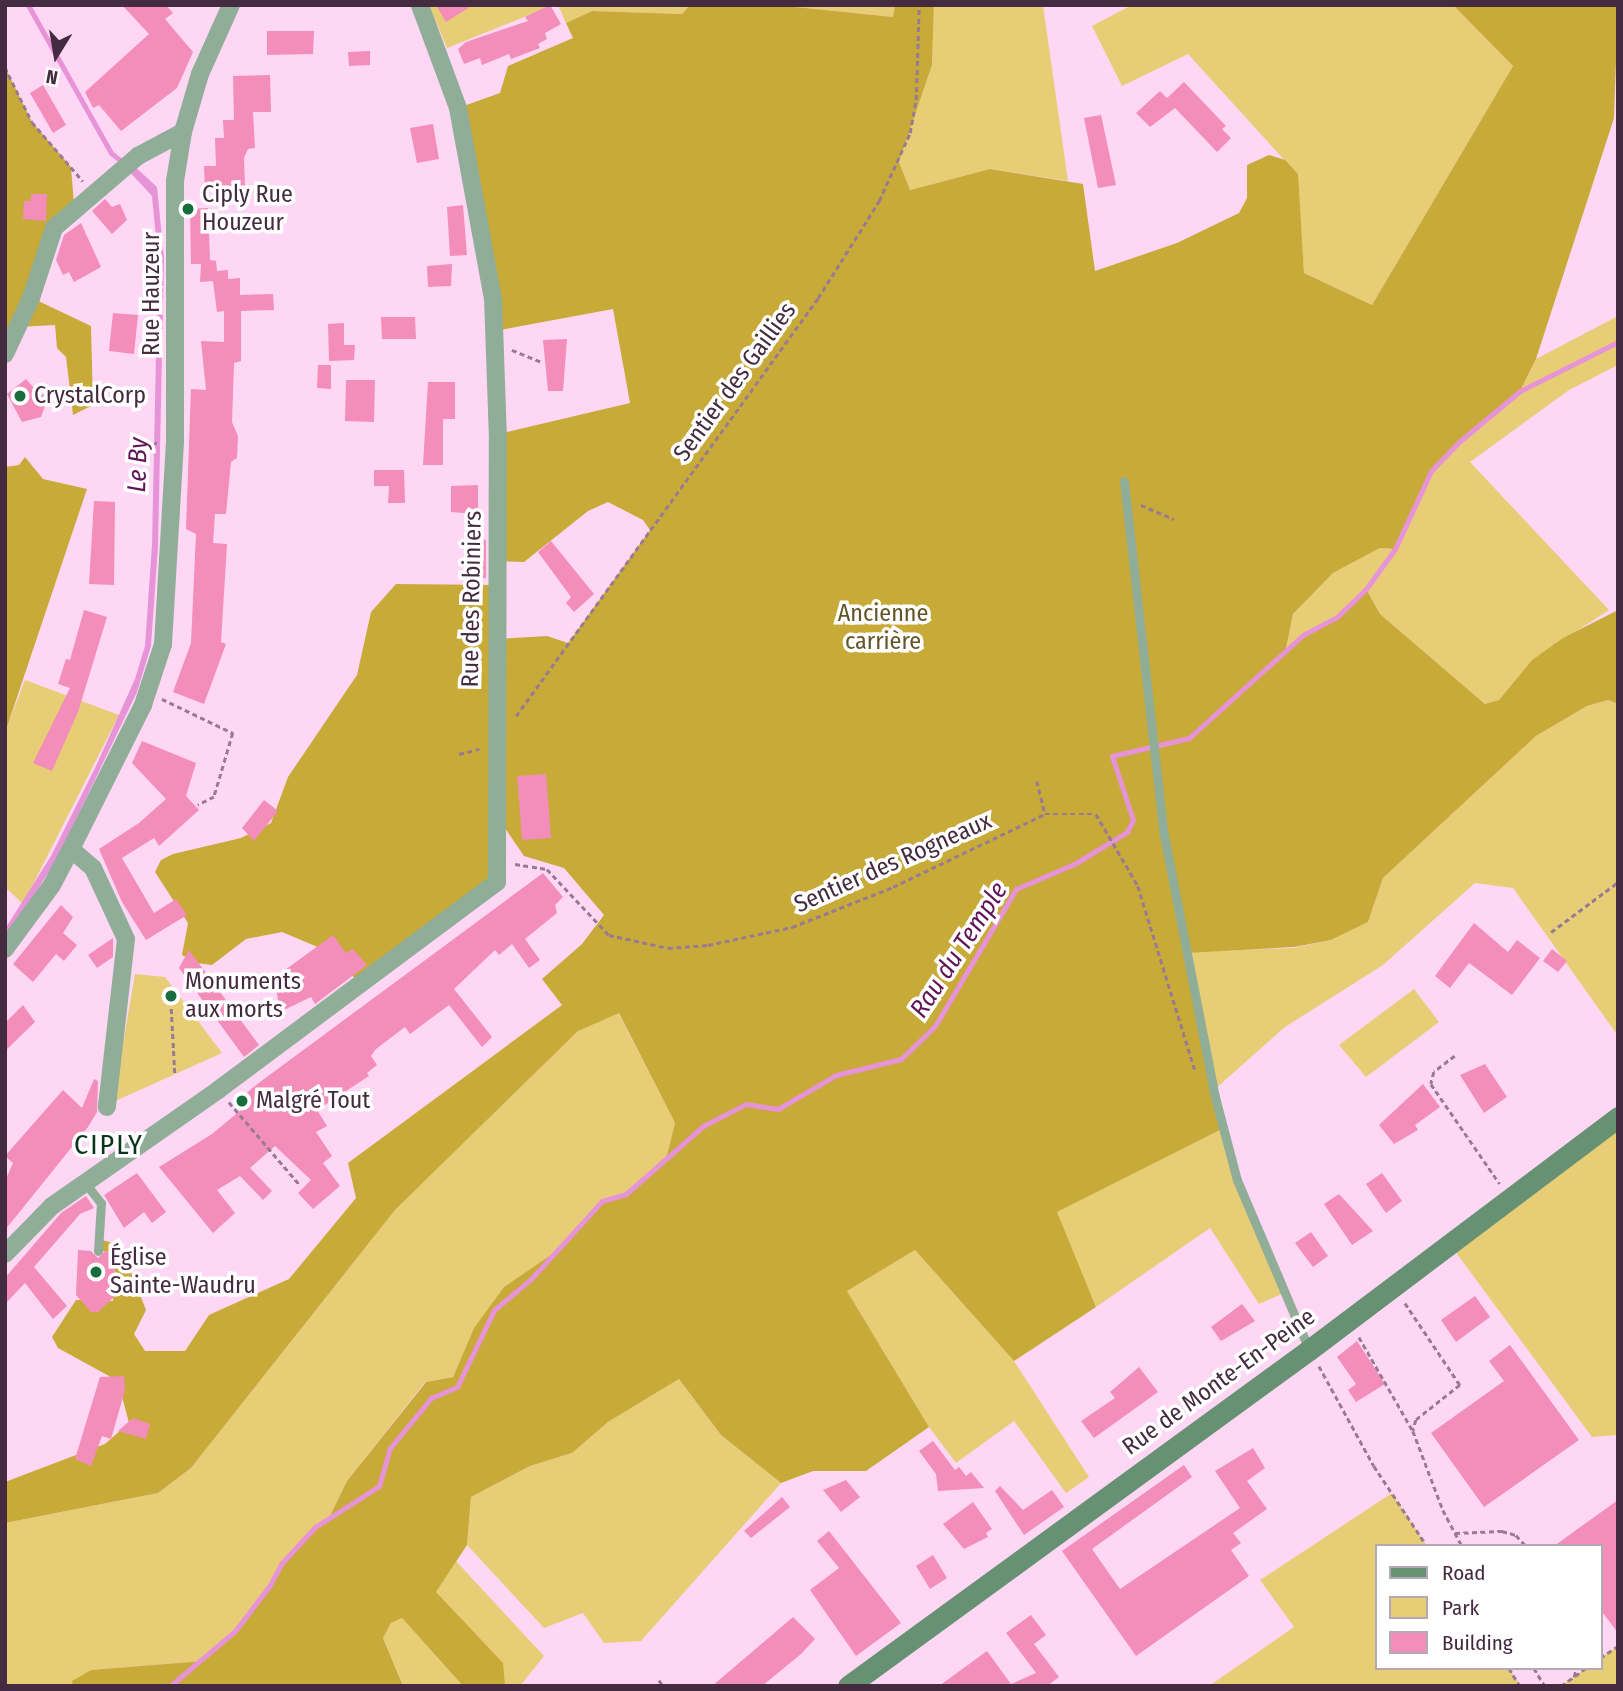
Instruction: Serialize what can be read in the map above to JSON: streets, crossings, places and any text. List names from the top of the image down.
{
  "streets": {
    "main road": ["Rue de Monte-En-Peine"],
    "street": ["Rue Hauzeur", "Rue des Robiniers"],
    "path": ["Sentier des Gaillies", "Sentier des Rogneaux"]
  },
  "crossings": [
    ["Sentier des Gaillies", "Rue des Robiniers"],
    ["Rue des Robiniers", "Sentier des Rogneaux"]
  ],
  "districts": ["CIPLY"],
  "water": ["Le By", "Rau du Temple"],
  "parks": ["Ancienne carrière"],
  "places": [
    "Ciply Rue Houzeur",
    "CrystalCorp",
    "Monuments aux morts",
    "Malgré Tout",
    "Église Sainte-Waudru"
  ],
  "legend": ["Road", "Park", "Building"],
  "north": "bottom"
}
